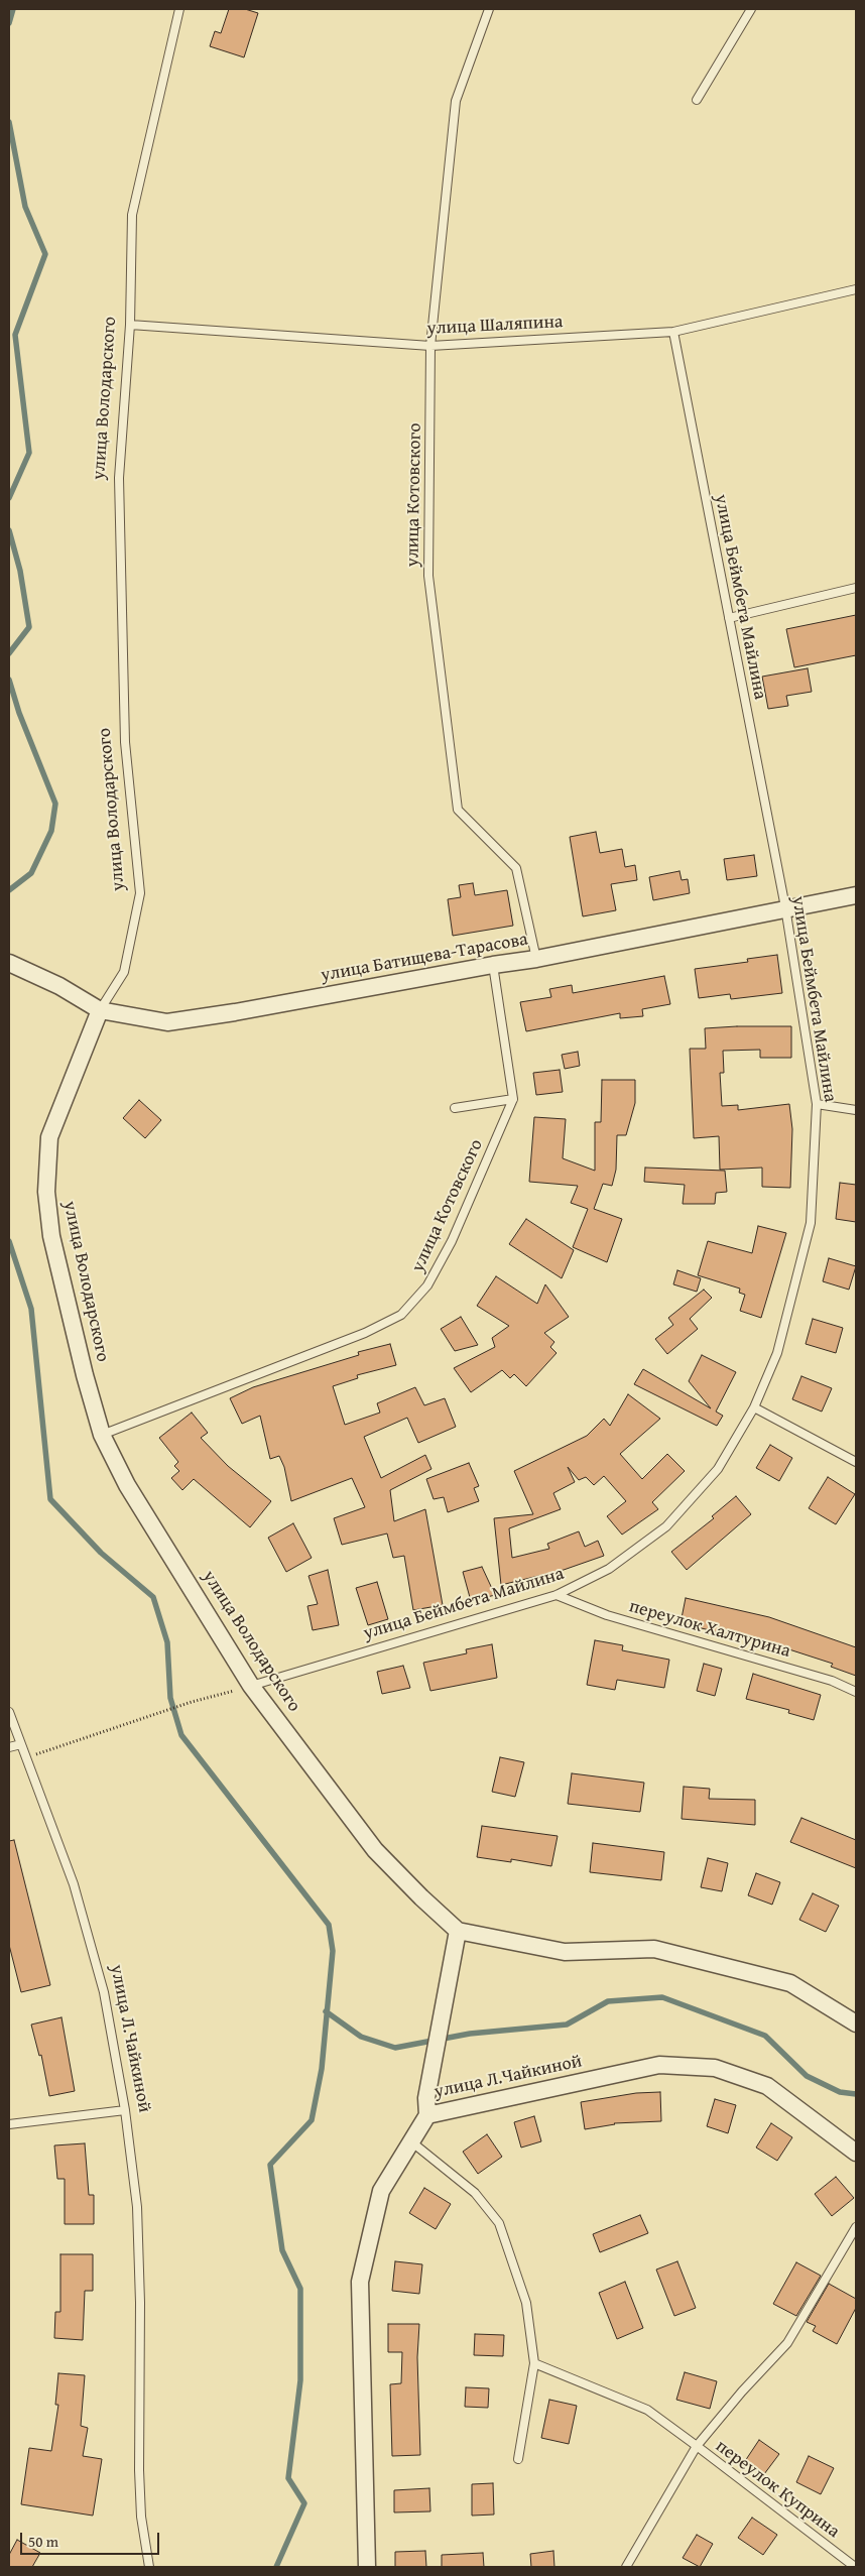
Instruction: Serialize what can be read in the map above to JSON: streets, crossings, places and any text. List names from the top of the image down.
{
  "streets": {
    "street": ["улица Володарского", "улица Батищева-Тарасова", "улица Л.Чайкиной"],
    "lane": [
      "улица Шаляпина",
      "улица Котовского",
      "улица Беймбета Майлина",
      "переулок Халтурина",
      "переулок Куприна"
    ]
  },
  "crossings": [
    ["улица Шаляпина", "улица Володарского"],
    ["улица Шаляпина", "улица Котовского"],
    ["улица Шаляпина", "улица Беймбета Майлина"],
    ["улица Володарского", "улица Котовского"],
    ["улица Володарского", "улица Беймбета Майлина"],
    ["улица Володарского", "улица Батищева-Тарасова"],
    ["улица Котовского", "улица Батищева-Тарасова"],
    ["улица Беймбета Майлина", "улица Батищева-Тарасова"],
    ["улица Беймбета Майлина", "переулок Халтурина"]
  ],
  "scale_bar": "50 m"
}
